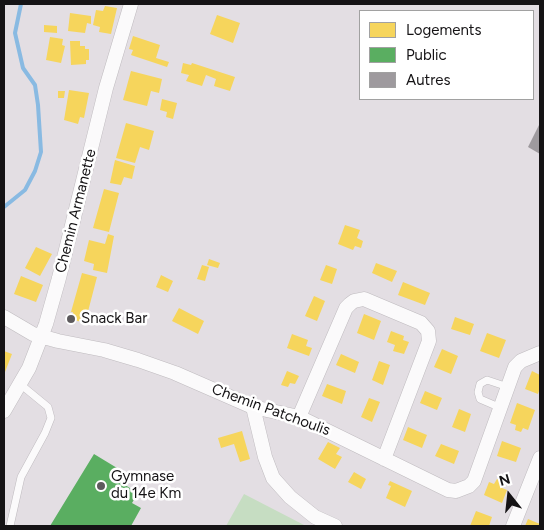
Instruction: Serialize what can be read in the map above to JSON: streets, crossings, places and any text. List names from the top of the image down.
{
  "streets": {
    "street": ["Chemin Armanette", "Chemin Patchoulis"]
  },
  "crossings": [
    ["Chemin Armanette", "Chemin Patchoulis"]
  ],
  "places": ["Snack Bar", "Gymnase du 14e Km"],
  "legend": ["Logements", "Public", "Autres"],
  "north": "top"
}
